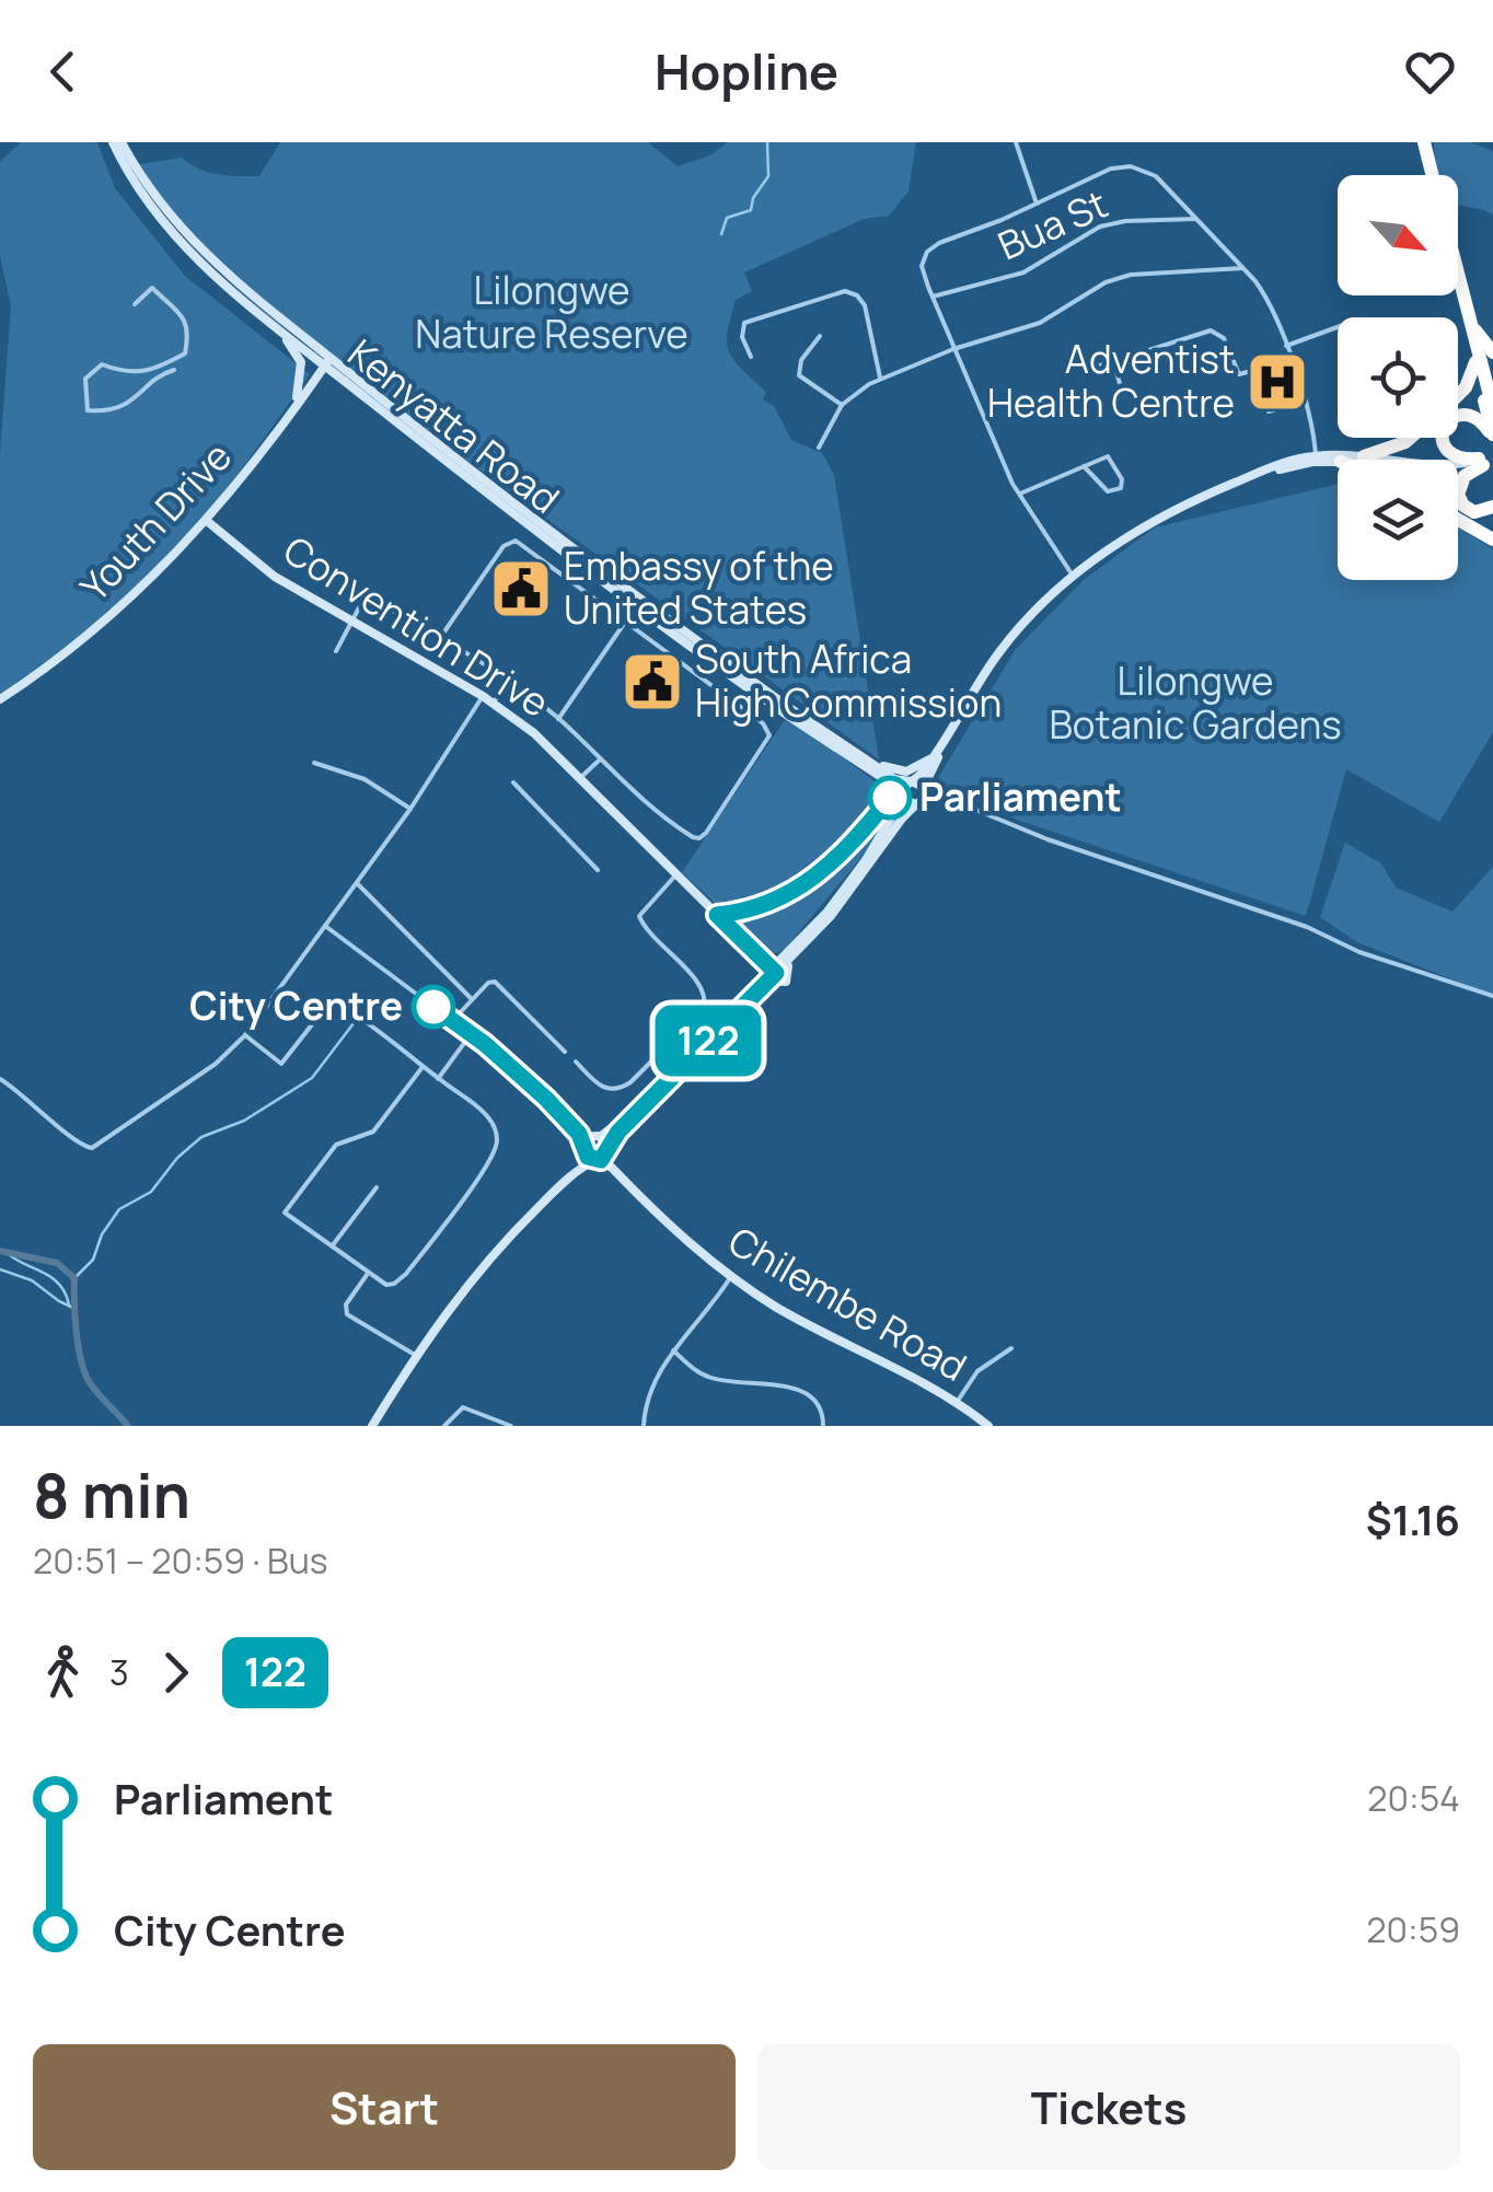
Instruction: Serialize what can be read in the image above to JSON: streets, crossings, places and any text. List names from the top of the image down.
{
  "streets": {
    "main road": [
      "Kenyatta Road",
      "Youth Drive",
      "Convention Drive",
      "Chilembe Road"
    ],
    "street": ["Bua St"]
  },
  "crossings": [
    ["Kenyatta Road", "Youth Drive"],
    ["Youth Drive", "Convention Drive"]
  ],
  "parks": ["Lilongwe Nature Reserve", "Lilongwe Botanic Gardens"],
  "places": {
    "hospital": ["Adventist Health Centre"],
    "public building": ["Embassy of the United States", "South Africa High Commission"],
    "other": ["Parliament", "City Centre"]
  },
  "lines": ["bus line 122"],
  "north": "bottom right",
  "page": {
    "header": "Hopline",
    "on_map": "122",
    "heading": ["8 min", "20:51 – 20:59 · Bus", "$1.16"],
    "legs": ["3", "122"],
    "list": [
      {
        "name": "Parliament",
        "value": "20:54"
      },
      {
        "name": "City Centre",
        "value": "20:59"
      }
    ],
    "buttons": ["Start", "Tickets"]
  }
}
